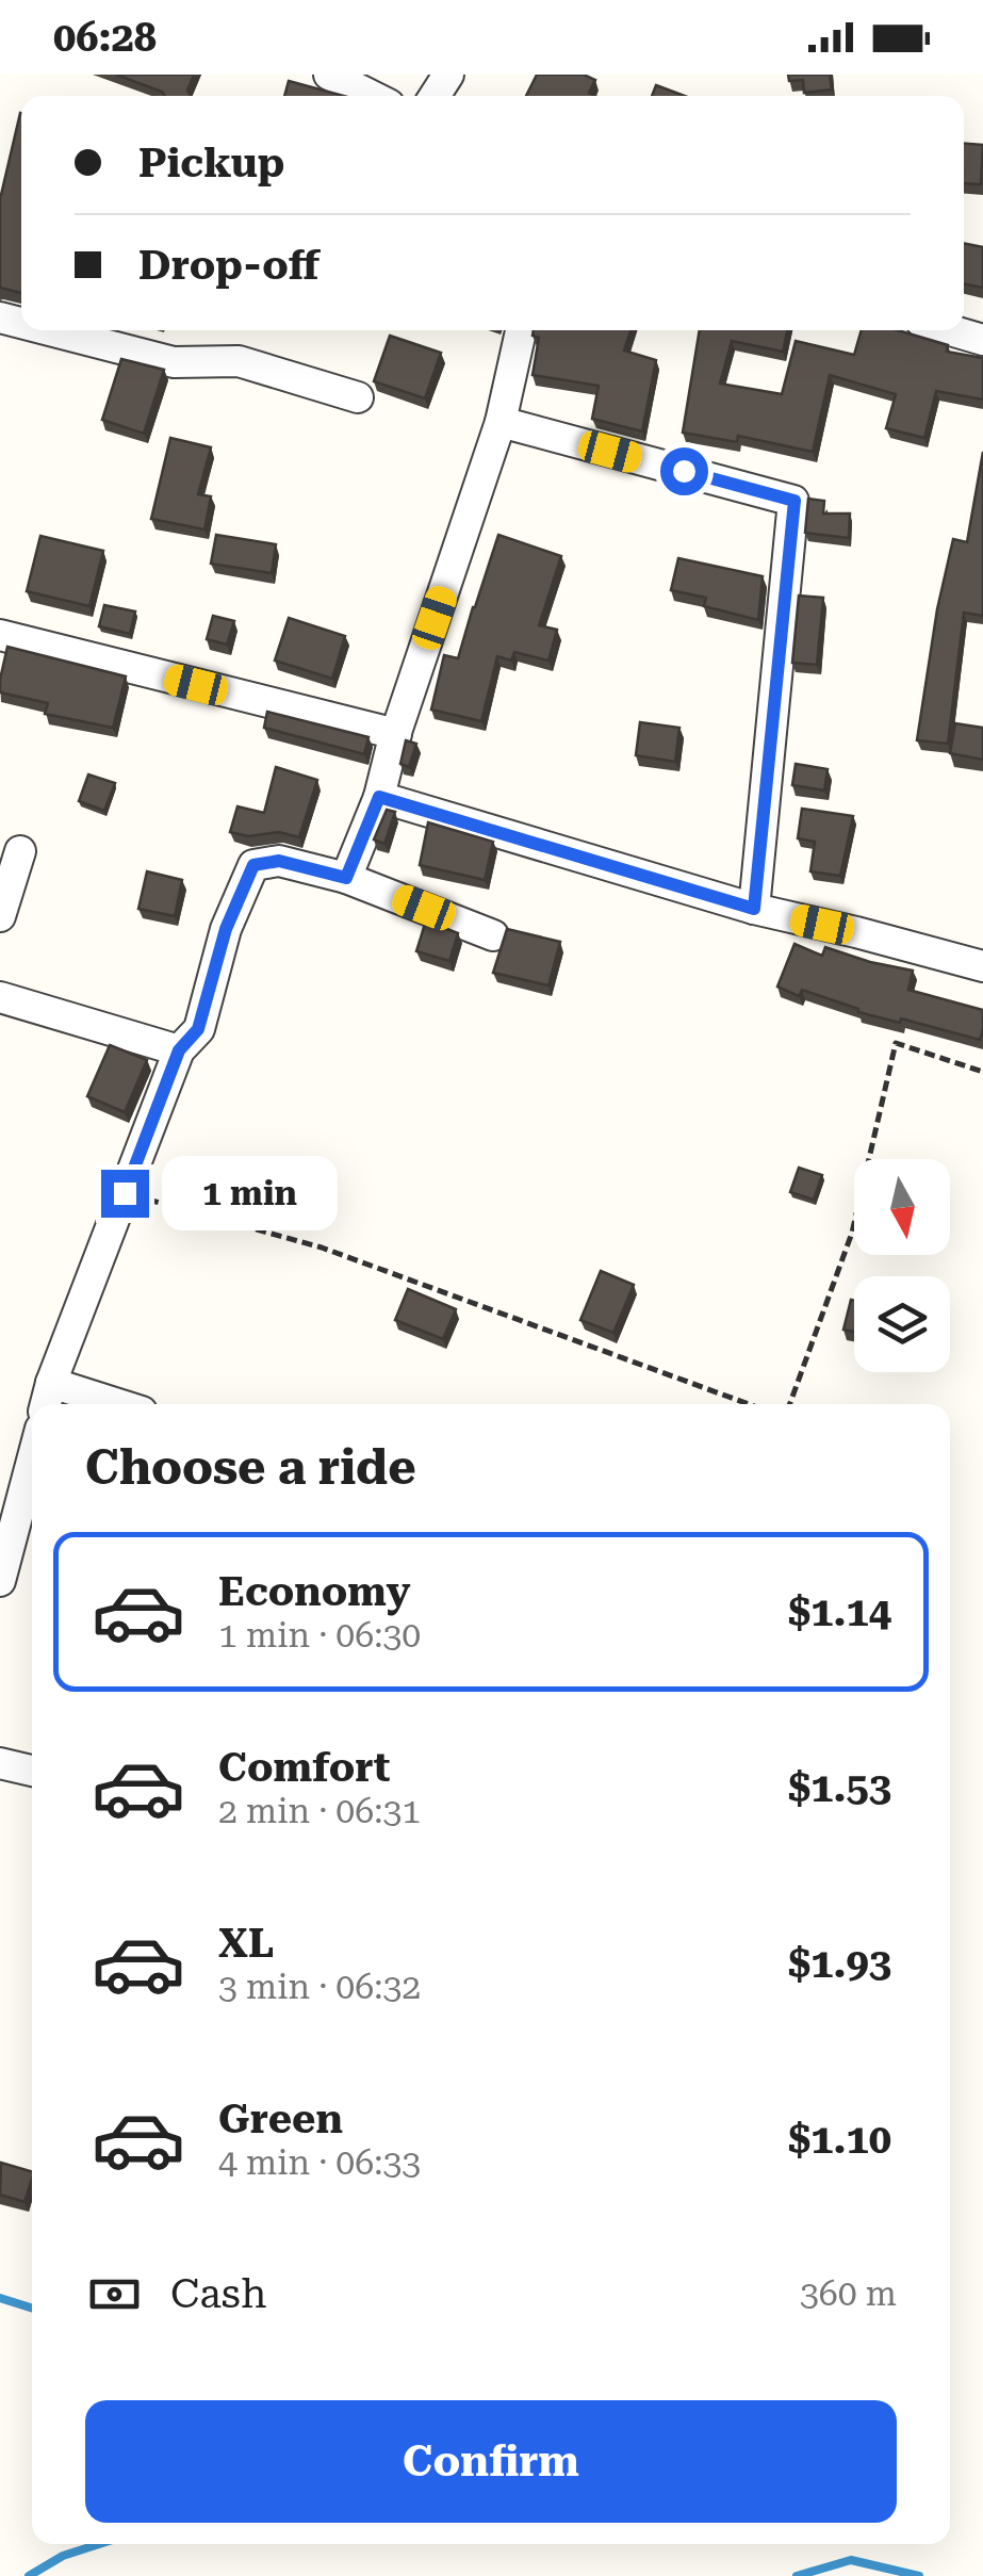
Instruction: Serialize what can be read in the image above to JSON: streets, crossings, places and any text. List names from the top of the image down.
{
  "north": "bottom",
  "page": {
    "status": "06:28",
    "banner": ["Pickup", "Drop-off"],
    "bubble": "1 min",
    "heading": "Choose a ride",
    "list": [
      {
        "name": "Economy",
        "note": "1 min · 06:30",
        "value": "$1.14"
      },
      {
        "name": "Comfort",
        "note": "2 min · 06:31",
        "value": "$1.53"
      },
      {
        "name": "XL",
        "note": "3 min · 06:32",
        "value": "$1.93"
      },
      {
        "name": "Green",
        "note": "4 min · 06:33",
        "value": "$1.10"
      }
    ],
    "pay": ["Cash", "360 m"],
    "buttons": "Confirm"
  }
}
